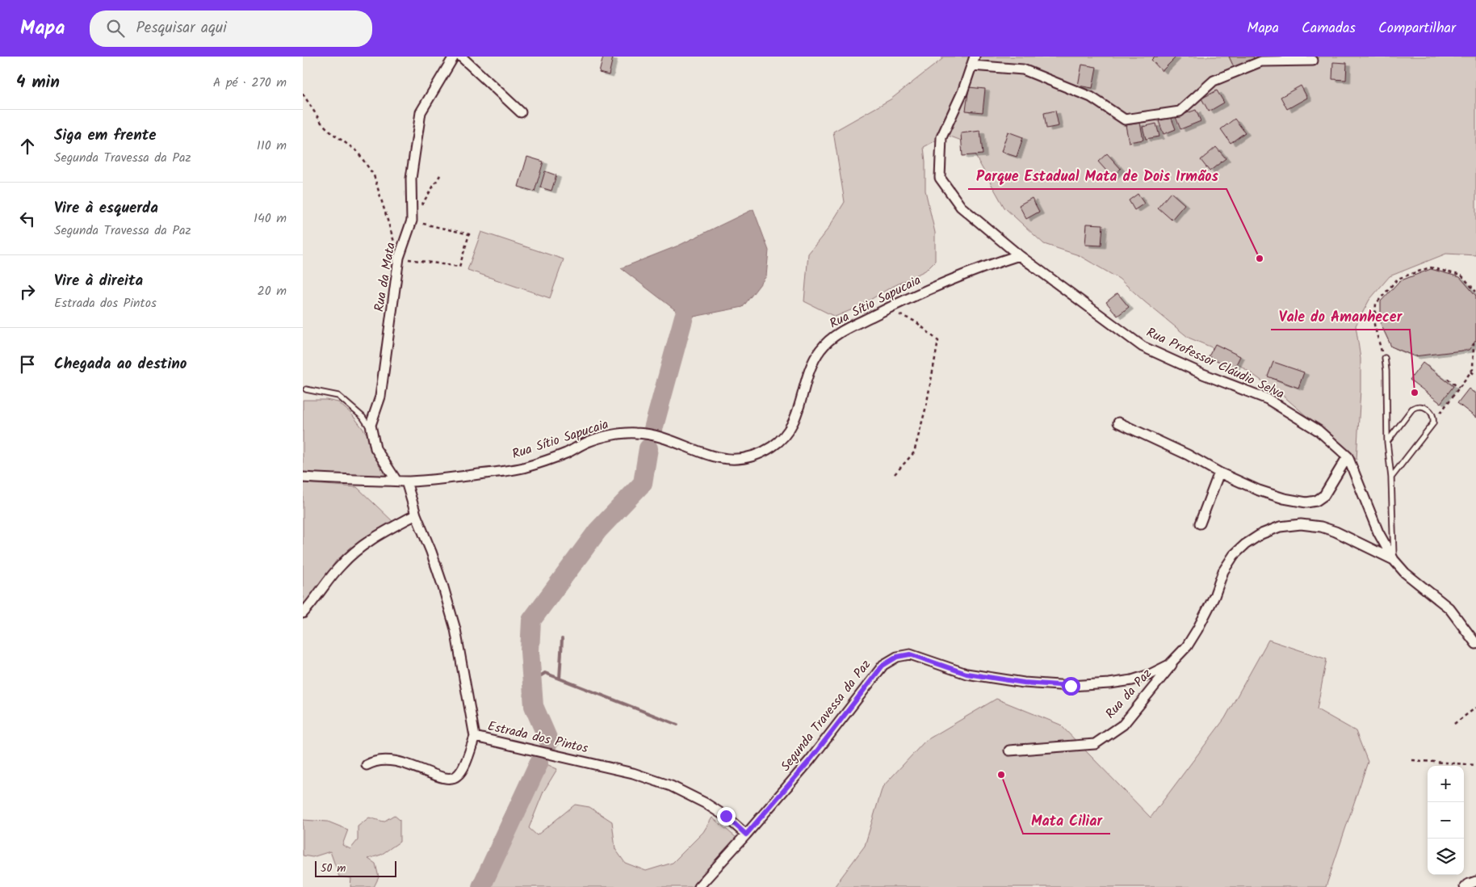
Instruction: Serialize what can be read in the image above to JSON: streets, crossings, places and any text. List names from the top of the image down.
{
  "streets": {
    "street": [
      "Rua da Mata",
      "Rua Sítio Sapucaia",
      "Rua Professor Cláudio Selva",
      "Rua da Paz",
      "Segunda Travessa da Paz",
      "Estrada dos Pintos"
    ]
  },
  "crossings": [
    ["Rua Sítio Sapucaia", "Rua Professor Cláudio Selva"],
    ["Rua Sítio Sapucaia", "Estrada dos Pintos"],
    ["Rua Professor Cláudio Selva", "Segunda Travessa da Paz"],
    ["Rua da Paz", "Segunda Travessa da Paz"],
    ["Segunda Travessa da Paz", "Estrada dos Pintos"]
  ],
  "places": ["Parque Estadual Mata de Dois Irmãos", "Vale do Amanhecer", "Mata Ciliar"],
  "scale_bar": "50 m",
  "page": {
    "header": "Mapa",
    "search": "Pesquisar aqui",
    "nav": ["Mapa", "Camadas", "Compartilhar"],
    "heading": ["4 min", "A pé · 270 m"],
    "list": [
      ["Siga em frente", "Segunda Travessa da Paz", "110 m"],
      ["Vire à esquerda", "Segunda Travessa da Paz", "140 m"],
      ["Vire à direita", "Estrada dos Pintos", "20 m"],
      "Chegada ao destino"
    ],
    "map_buttons": ["+", "−"],
    "scale": "50 m"
  }
}
